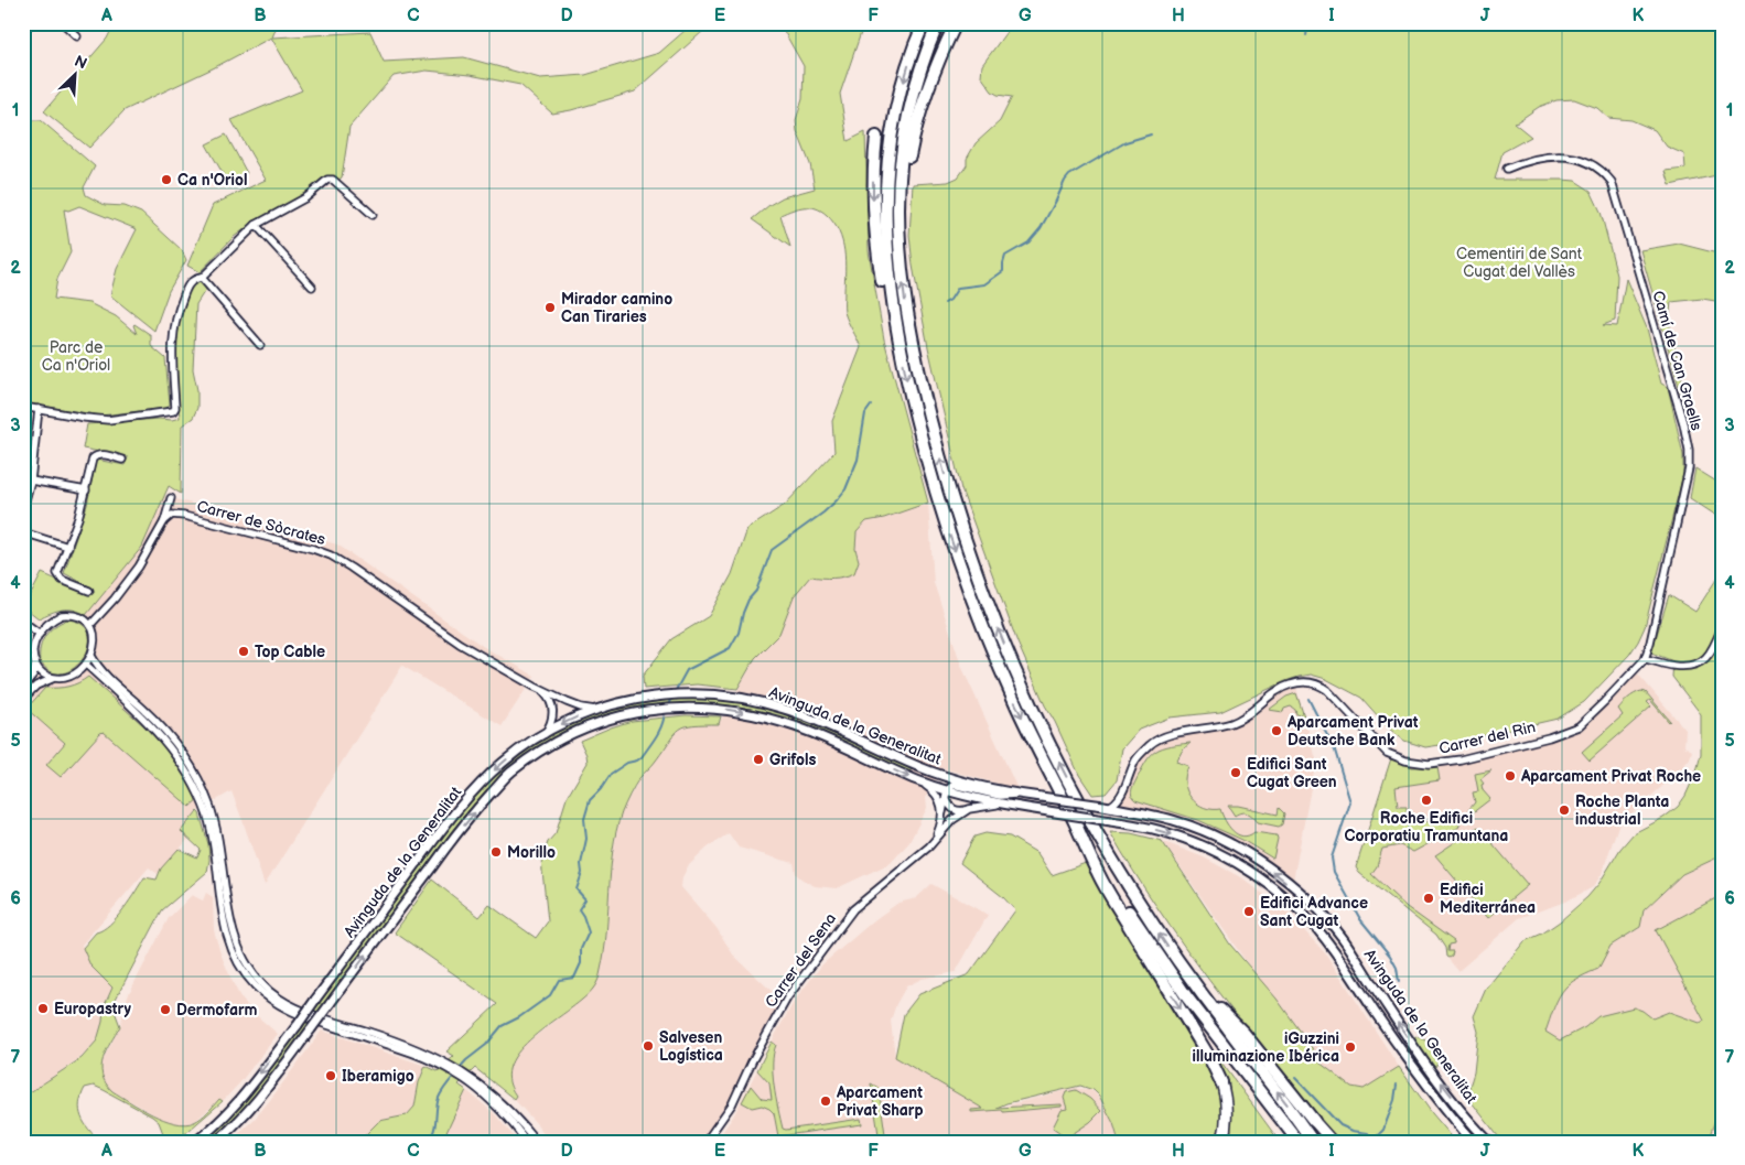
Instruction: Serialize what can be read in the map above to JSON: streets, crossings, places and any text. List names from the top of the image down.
{
  "streets": {
    "street": [
      "Camí de Can Graells",
      "Carrer de Sòcrates",
      "Avinguda de la Generalitat",
      "Carrer del Rin",
      "Carrer del Sena"
    ]
  },
  "crossings": [
    ["Camí de Can Graells", "Carrer del Rin"],
    ["Carrer de Sòcrates", "Avinguda de la Generalitat"],
    ["Avinguda de la Generalitat", "Carrer del Sena"]
  ],
  "parks": ["Cementiri de Sant Cugat del Vallès", "Parc de Ca n'Oriol"],
  "places": [
    "Ca n'Oriol",
    "Mirador camino Can Tiraries",
    "Top Cable",
    "Aparcament Privat Deutsche Bank",
    "Grifols",
    "Edifici Sant Cugat Green",
    "Aparcament Privat Roche",
    "Roche Edifici Corporatiu Tramuntana",
    "Roche Planta industrial",
    "Morillo",
    "Edifici Mediterránea",
    "Edifici Advance Sant Cugat",
    "Europastry",
    "Dermofarm",
    "Salvesen Logística",
    "iGuzzini illuminazione Ibérica",
    "Iberamigo",
    "Aparcament Privat Sharp"
  ],
  "north": "top right",
  "grid": {
    "columns": [
      "A",
      "B",
      "C",
      "D",
      "E",
      "F",
      "G",
      "H",
      "I",
      "J",
      "K"
    ],
    "rows": [
      "1",
      "2",
      "3",
      "4",
      "5",
      "6",
      "7"
    ]
  }
}
